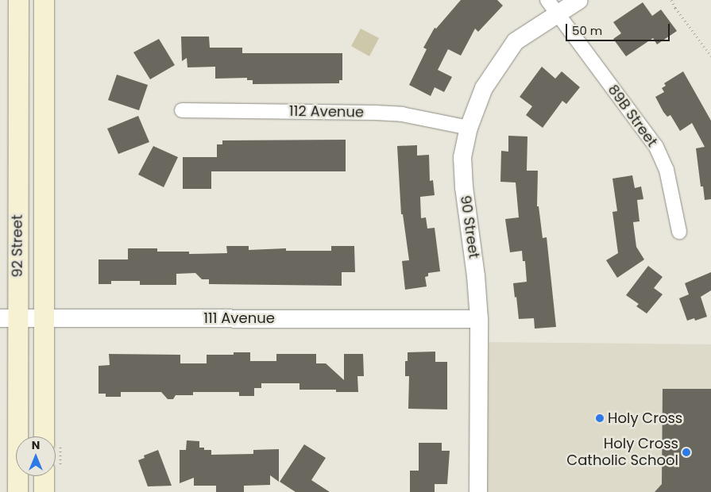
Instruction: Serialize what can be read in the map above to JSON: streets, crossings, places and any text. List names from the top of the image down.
{
  "streets": {
    "main road": ["92 Street"],
    "street": [
      "112 Avenue",
      "89B Street",
      "90 Street",
      "111 Avenue"
    ]
  },
  "crossings": [
    ["112 Avenue", "90 Street"],
    ["89B Street", "90 Street"],
    ["90 Street", "111 Avenue"],
    ["92 Street", "111 Avenue"]
  ],
  "places": ["Holy Cross", "Holy Cross Catholic School"],
  "scale_bar": "50 m",
  "north": "top"
}
